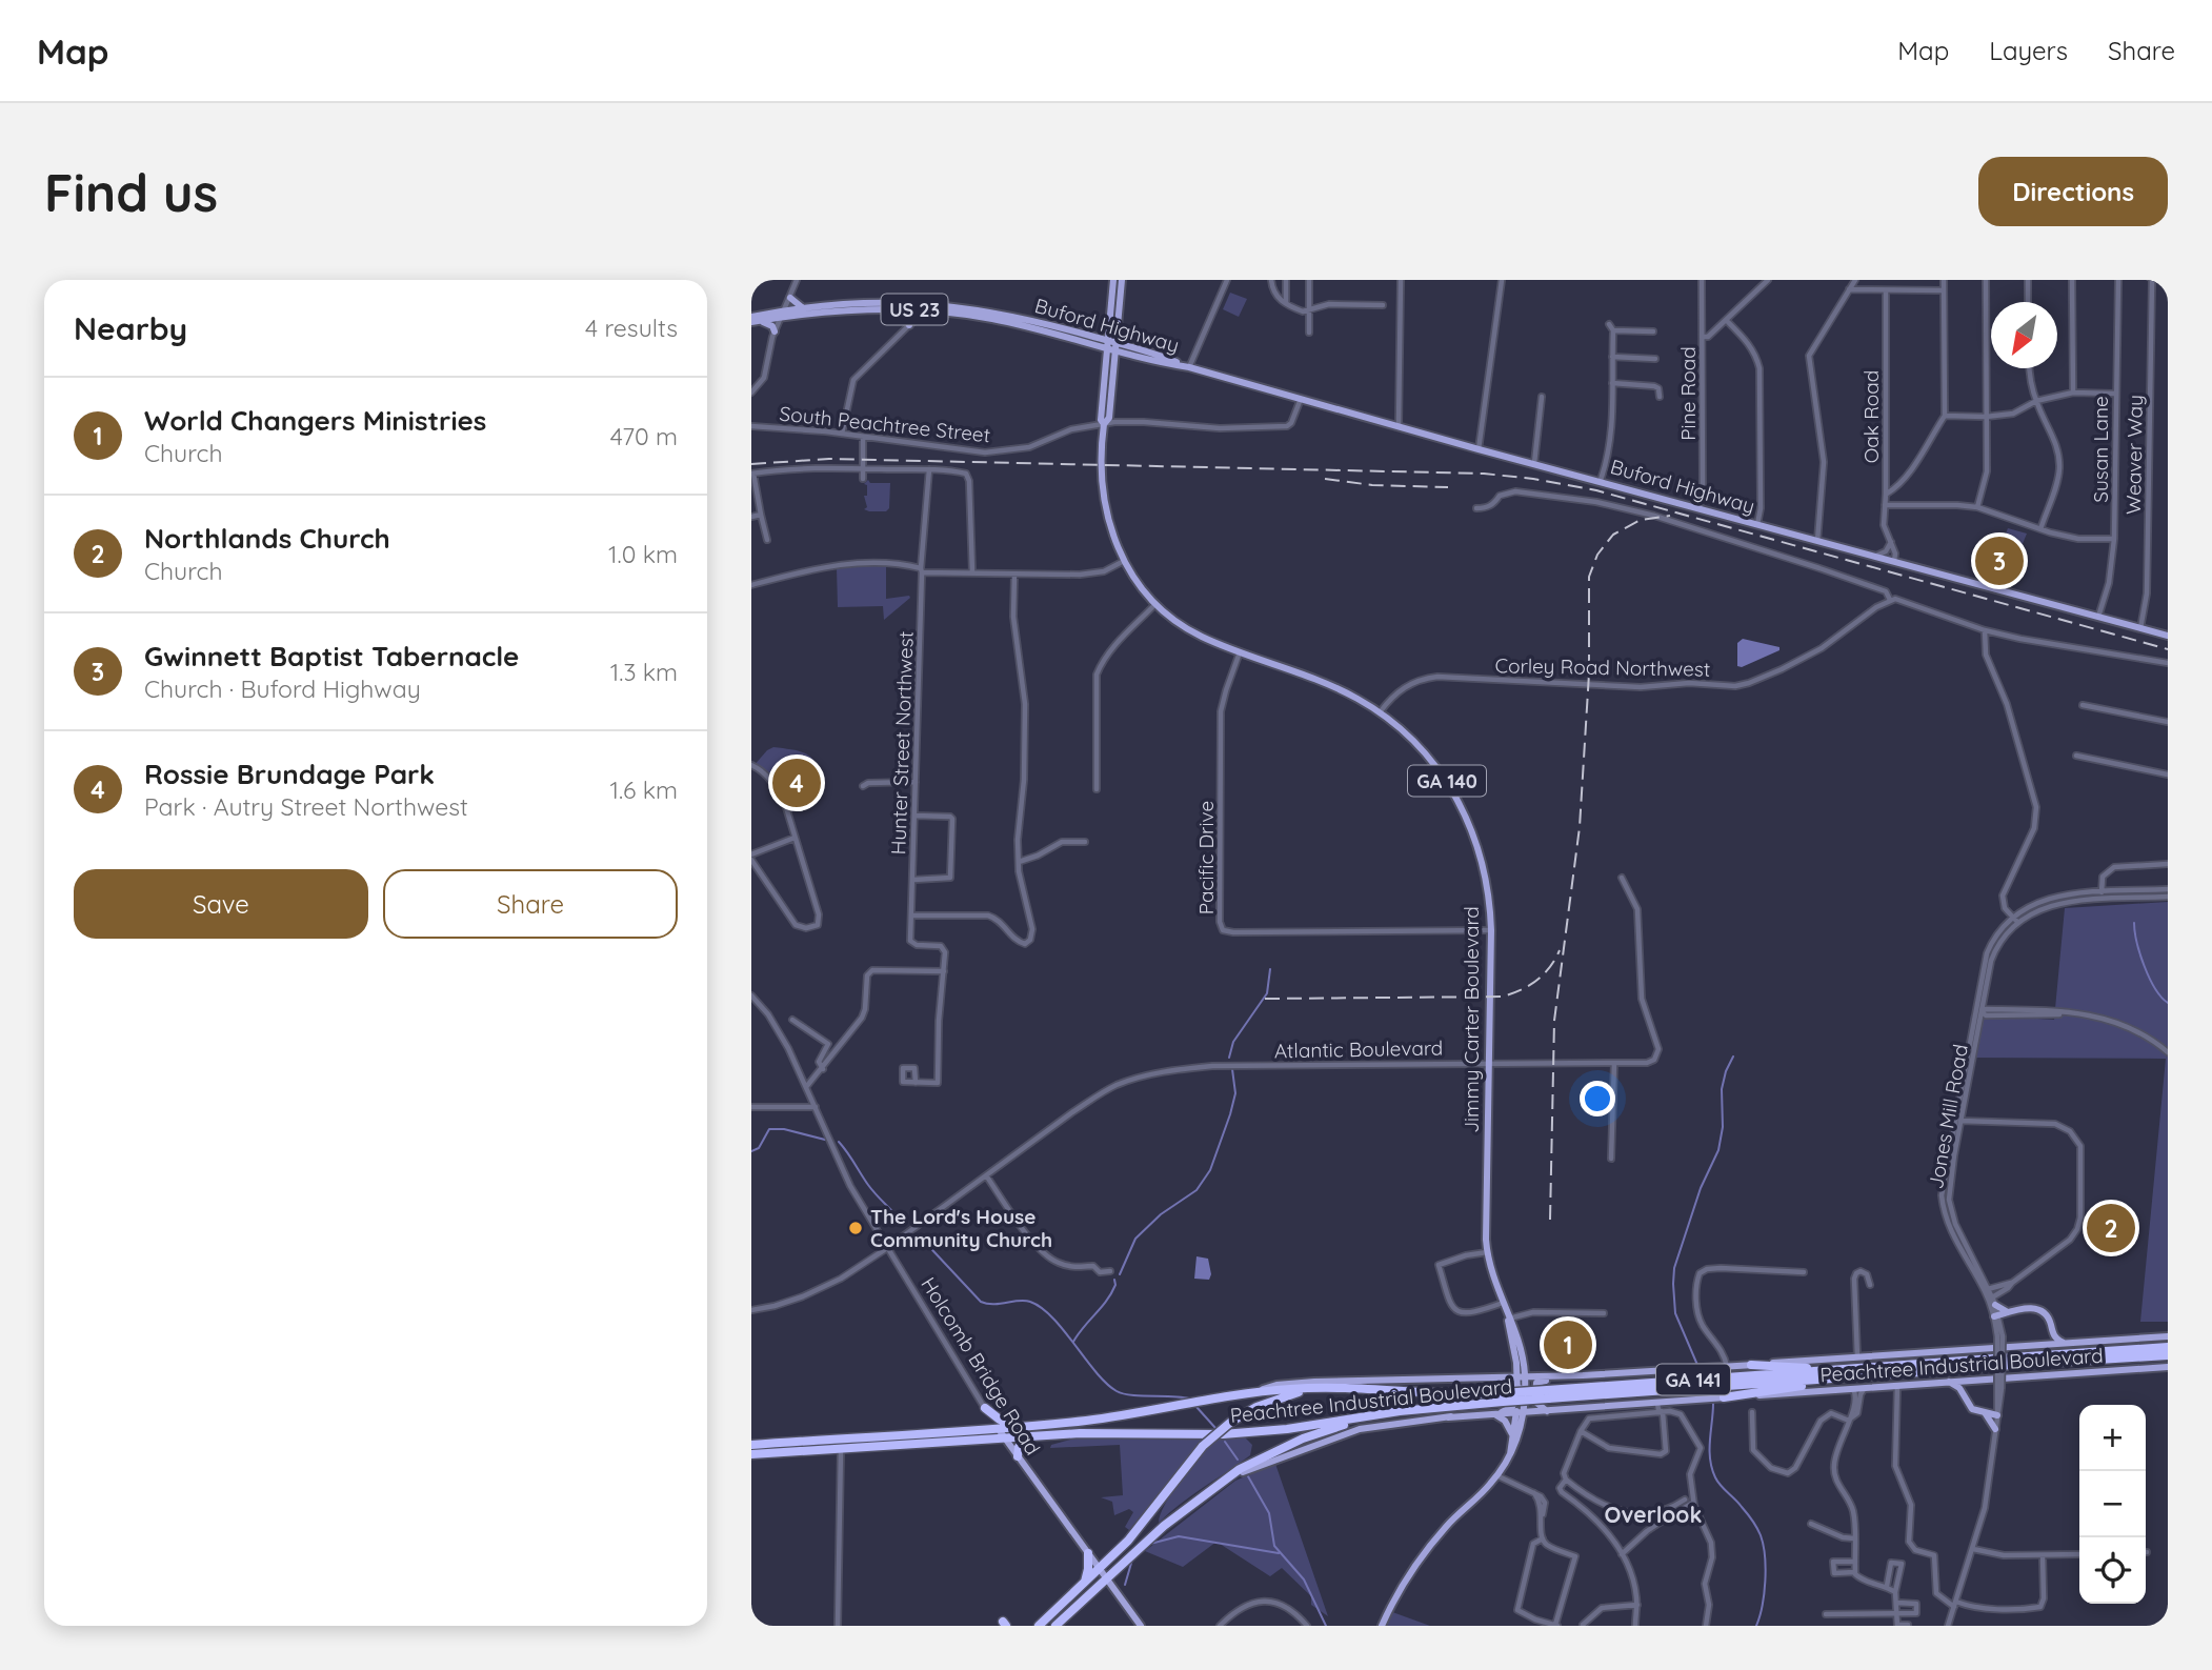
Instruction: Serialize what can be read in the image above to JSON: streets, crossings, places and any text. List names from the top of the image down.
{
  "streets": {
    "highway": ["Peachtree Industrial Boulevard", "GA 141"],
    "main road": [
      "US 23",
      "Buford Highway",
      "GA 140",
      "Jimmy Carter Boulevard",
      "Holcomb Bridge Road"
    ],
    "street": [
      "Pine Road",
      "Oak Road",
      "South Peachtree Street",
      "Susan Lane",
      "Weaver Way",
      "Corley Road Northwest",
      "Hunter Street Northwest",
      "Pacific Drive",
      "Atlantic Boulevard",
      "Jones Mill Road"
    ]
  },
  "crossings": [
    ["Buford Highway", "Pine Road"],
    ["Buford Highway", "Oak Road"],
    ["Buford Highway", "South Peachtree Street"],
    ["Buford Highway", "Susan Lane"],
    ["Buford Highway", "Weaver Way"],
    ["Buford Highway", "Jimmy Carter Boulevard"],
    ["South Peachtree Street", "Jimmy Carter Boulevard"],
    ["Corley Road Northwest", "Jimmy Carter Boulevard"],
    ["Pacific Drive", "Jimmy Carter Boulevard"],
    ["Jimmy Carter Boulevard", "Atlantic Boulevard"],
    ["Jimmy Carter Boulevard", "Peachtree Industrial Boulevard"],
    ["Atlantic Boulevard", "Holcomb Bridge Road"],
    ["Peachtree Industrial Boulevard", "Holcomb Bridge Road"],
    ["Peachtree Industrial Boulevard", "GA 141"],
    ["Holcomb Bridge Road", "GA 141"]
  ],
  "districts": ["Overlook"],
  "places": ["The Lord's House Community Church"],
  "north": "bottom left",
  "page": {
    "header": "Map",
    "nav": ["Map", "Layers", "Share"],
    "buttons": [
      "Directions",
      ["Save", "Share"]
    ],
    "title": "Find us",
    "heading": ["Nearby", "4 results"],
    "list": [
      {
        "mark": "1",
        "name": "World Changers Ministries",
        "note": "Church",
        "value": "470 m"
      },
      {
        "mark": "2",
        "name": "Northlands Church",
        "note": "Church",
        "value": "1.0 km"
      },
      {
        "mark": "3",
        "name": "Gwinnett Baptist Tabernacle",
        "note": "Church · Buford Highway",
        "value": "1.3 km"
      },
      {
        "mark": "4",
        "name": "Rossie Brundage Park",
        "note": "Park · Autry Street Northwest",
        "value": "1.6 km"
      }
    ],
    "pins": [
      "3",
      "4",
      "2",
      "1"
    ],
    "map_buttons": ["+", "−"]
  }
}
